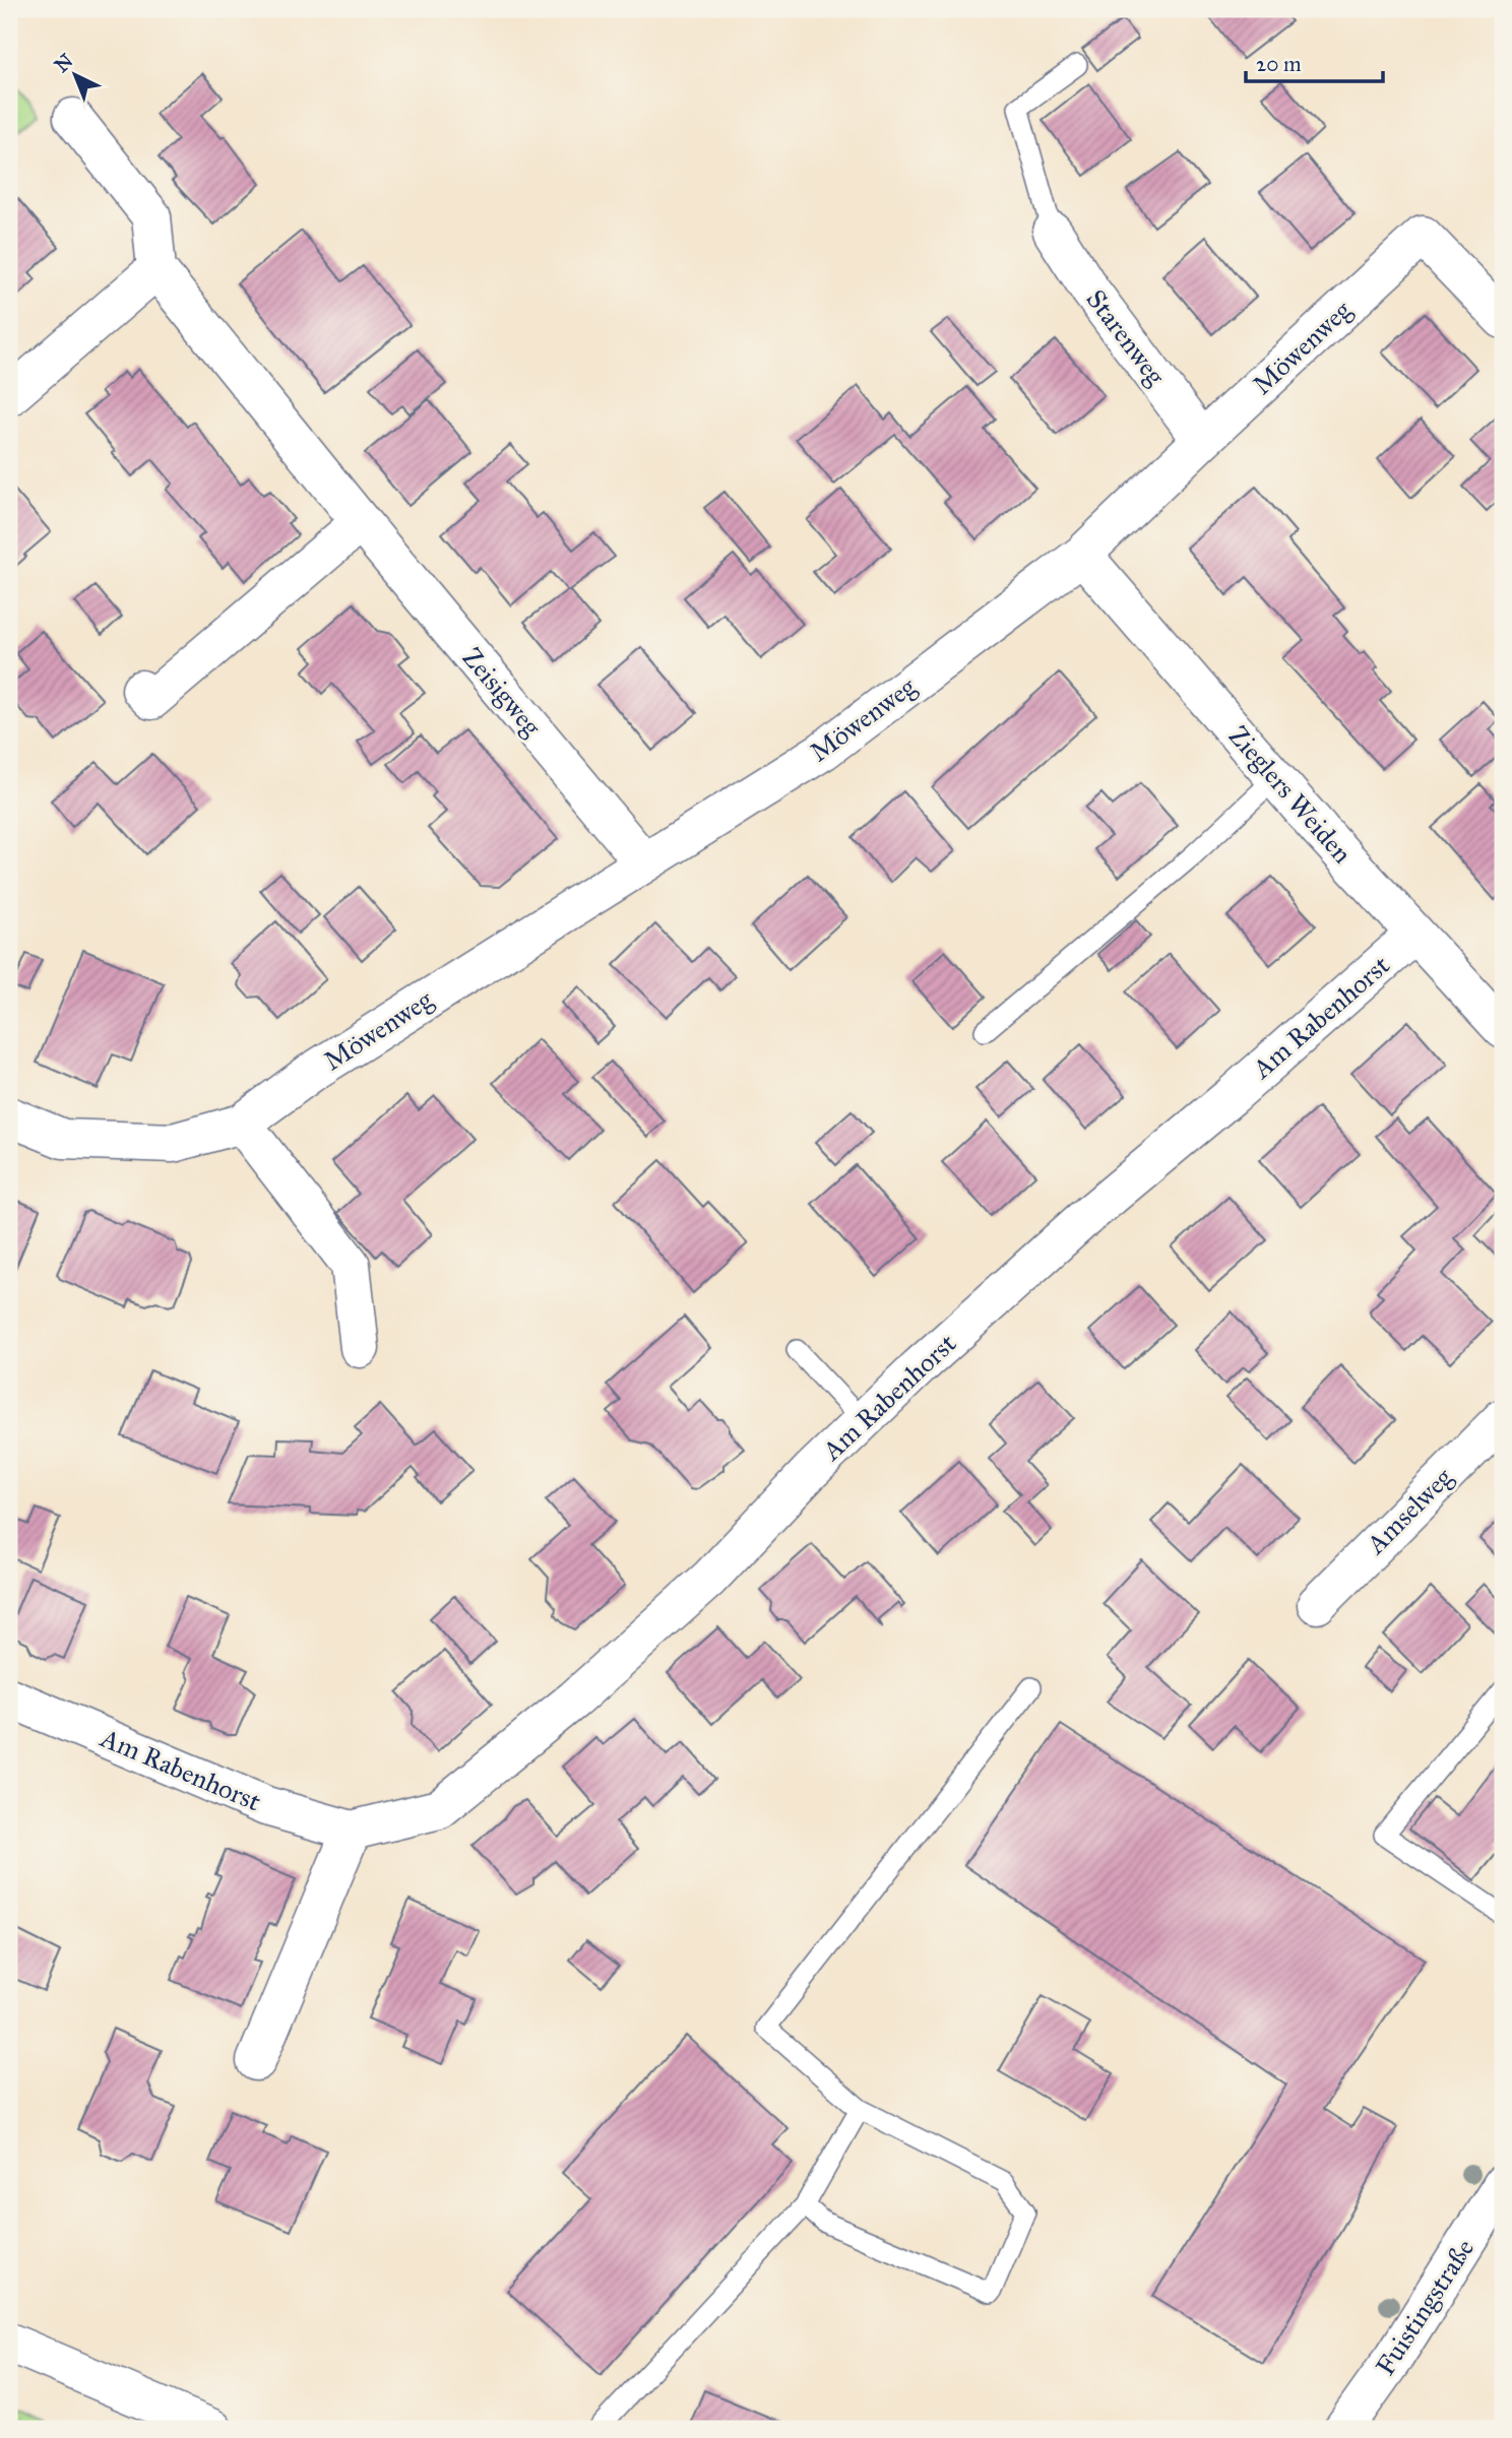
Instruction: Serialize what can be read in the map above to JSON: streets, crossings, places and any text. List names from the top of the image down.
{
  "streets": {
    "street": [
      "Starenweg",
      "Möwenweg",
      "Zeisigweg",
      "Zieglers Weiden",
      "Am Rabenhorst",
      "Amselweg",
      "Fuistingstraße"
    ]
  },
  "crossings": [
    ["Starenweg", "Möwenweg"],
    ["Möwenweg", "Zeisigweg"],
    ["Möwenweg", "Zieglers Weiden"],
    ["Zieglers Weiden", "Am Rabenhorst"]
  ],
  "scale_bar": "20 m",
  "north": "top left"
}
